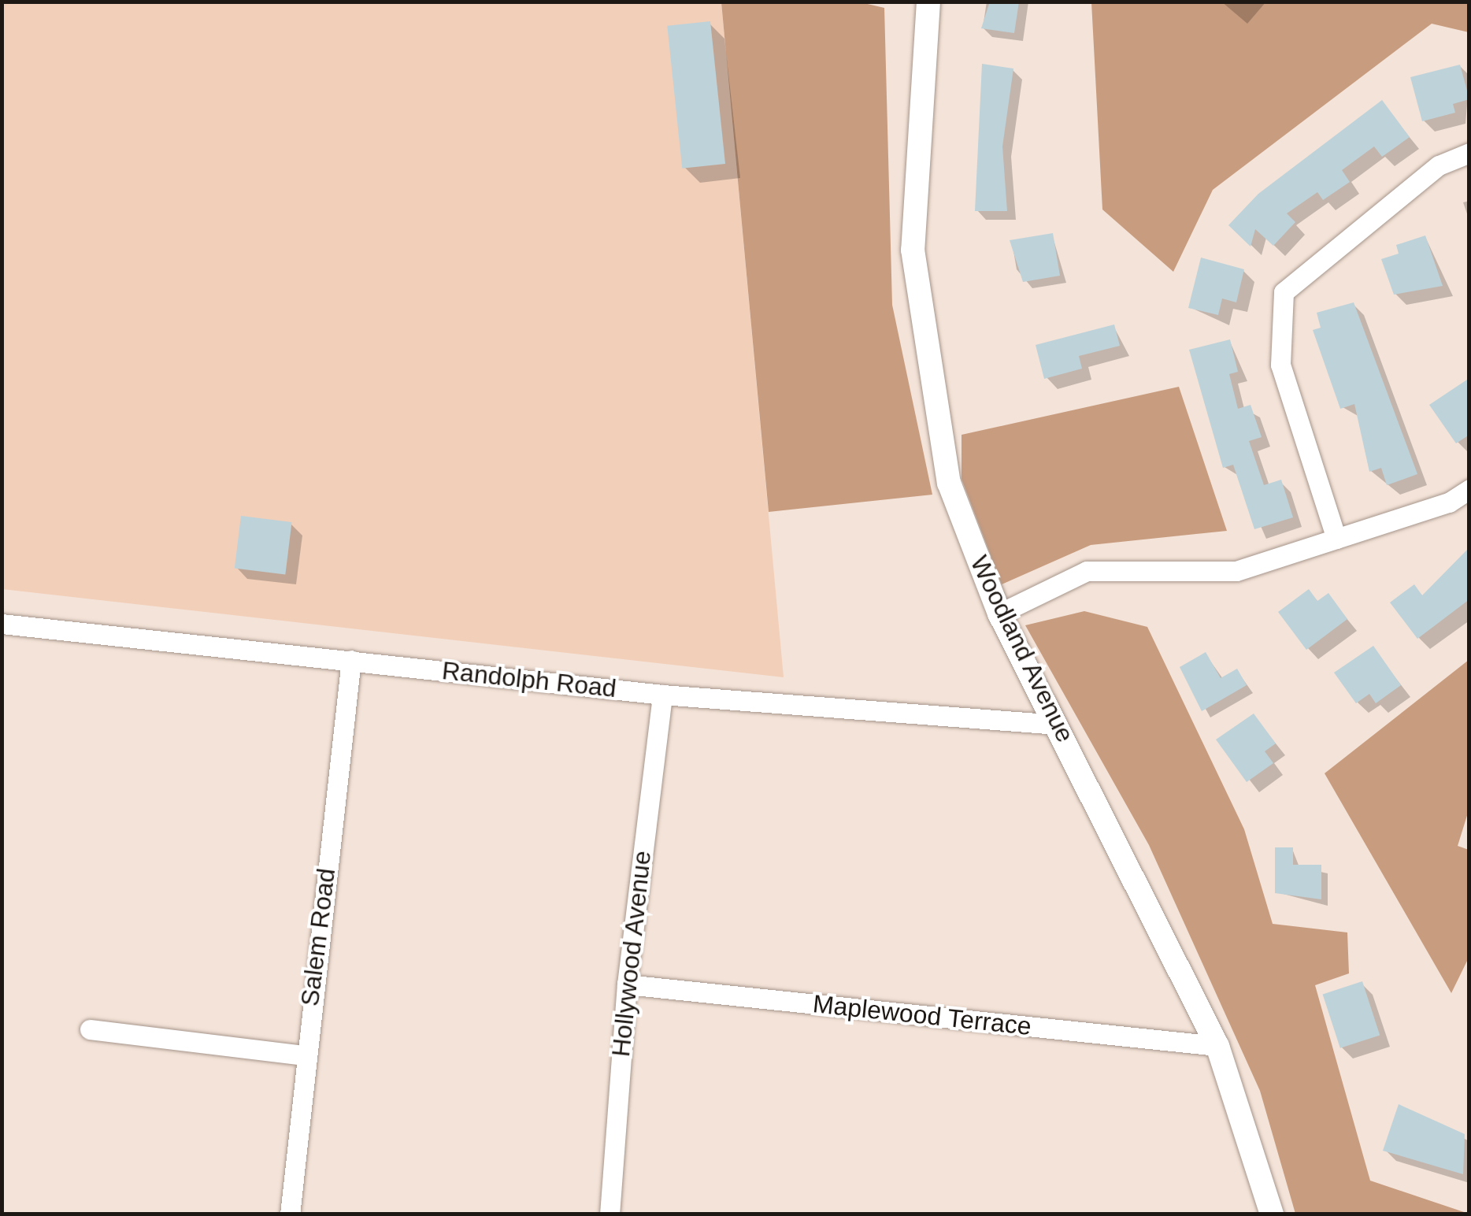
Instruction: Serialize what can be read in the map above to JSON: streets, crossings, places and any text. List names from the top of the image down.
{
  "streets": {
    "street": [
      "Woodland Avenue",
      "Randolph Road",
      "Salem Road",
      "Hollywood Avenue",
      "Maplewood Terrace"
    ]
  },
  "crossings": [
    ["Woodland Avenue", "Randolph Road"],
    ["Woodland Avenue", "Maplewood Terrace"],
    ["Randolph Road", "Salem Road"],
    ["Randolph Road", "Hollywood Avenue"],
    ["Hollywood Avenue", "Maplewood Terrace"]
  ]
}
